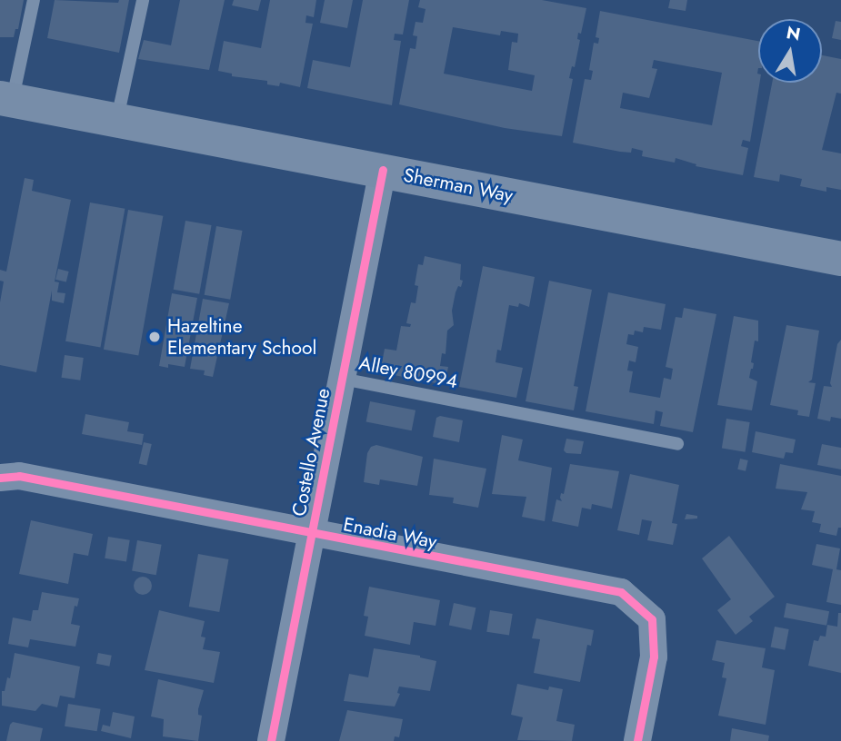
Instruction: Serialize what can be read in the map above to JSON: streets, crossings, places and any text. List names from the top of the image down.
{
  "streets": {
    "main road": ["Sherman Way"],
    "street": ["Costello Avenue", "Enadia Way"],
    "lane": ["Alley 80994"]
  },
  "crossings": [
    ["Sherman Way", "Costello Avenue"],
    ["Alley 80994", "Costello Avenue"],
    ["Costello Avenue", "Enadia Way"]
  ],
  "places": ["Hazeltine Elementary School"],
  "north": "top"
}
